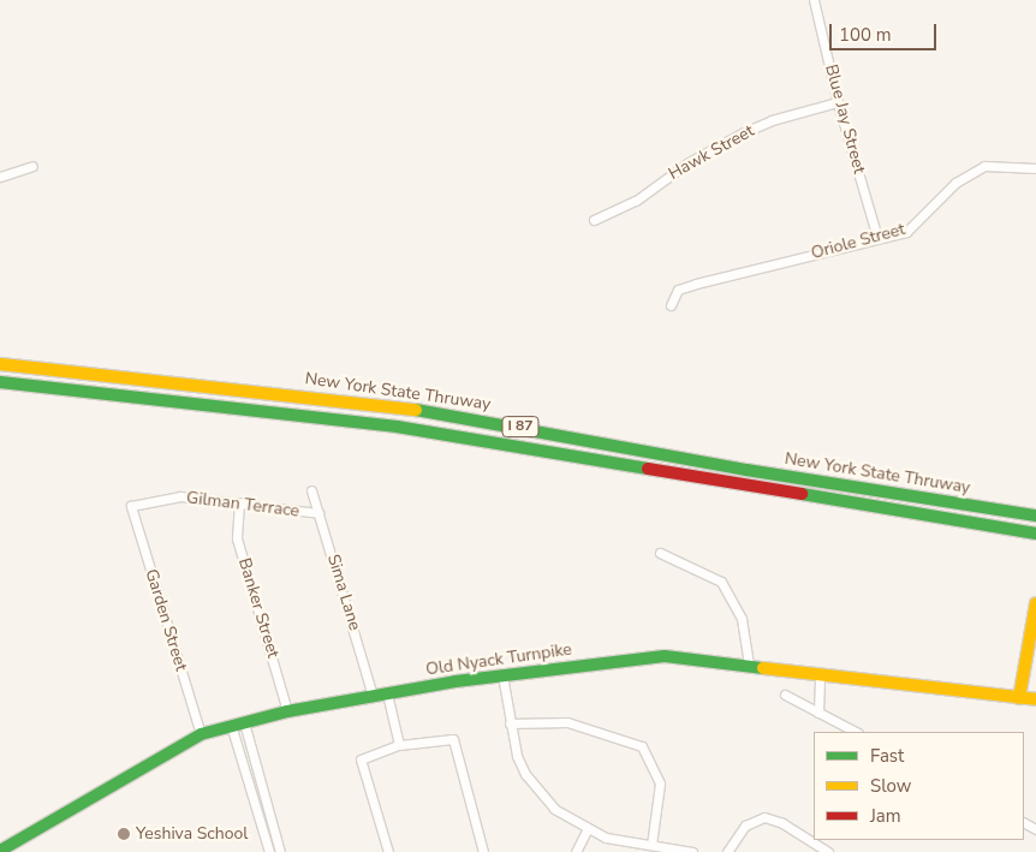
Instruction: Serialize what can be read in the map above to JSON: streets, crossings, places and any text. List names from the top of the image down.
{
  "streets": {
    "main road": ["New York State Thruway", "I 87", "Old Nyack Turnpike"],
    "street": [
      "Blue Jay Street",
      "Hawk Street",
      "Oriole Street",
      "Gilman Terrace",
      "Sima Lane",
      "Banker Street",
      "Garden Street"
    ]
  },
  "crossings": [
    ["Blue Jay Street", "Hawk Street"],
    ["Blue Jay Street", "Oriole Street"],
    ["Gilman Terrace", "Sima Lane"],
    ["Gilman Terrace", "Banker Street"],
    ["Gilman Terrace", "Garden Street"],
    ["Sima Lane", "Old Nyack Turnpike"],
    ["Banker Street", "Old Nyack Turnpike"],
    ["Garden Street", "Old Nyack Turnpike"]
  ],
  "places": ["Yeshiva School"],
  "legend": ["Fast", "Slow", "Jam"],
  "scale_bar": "100 m"
}
